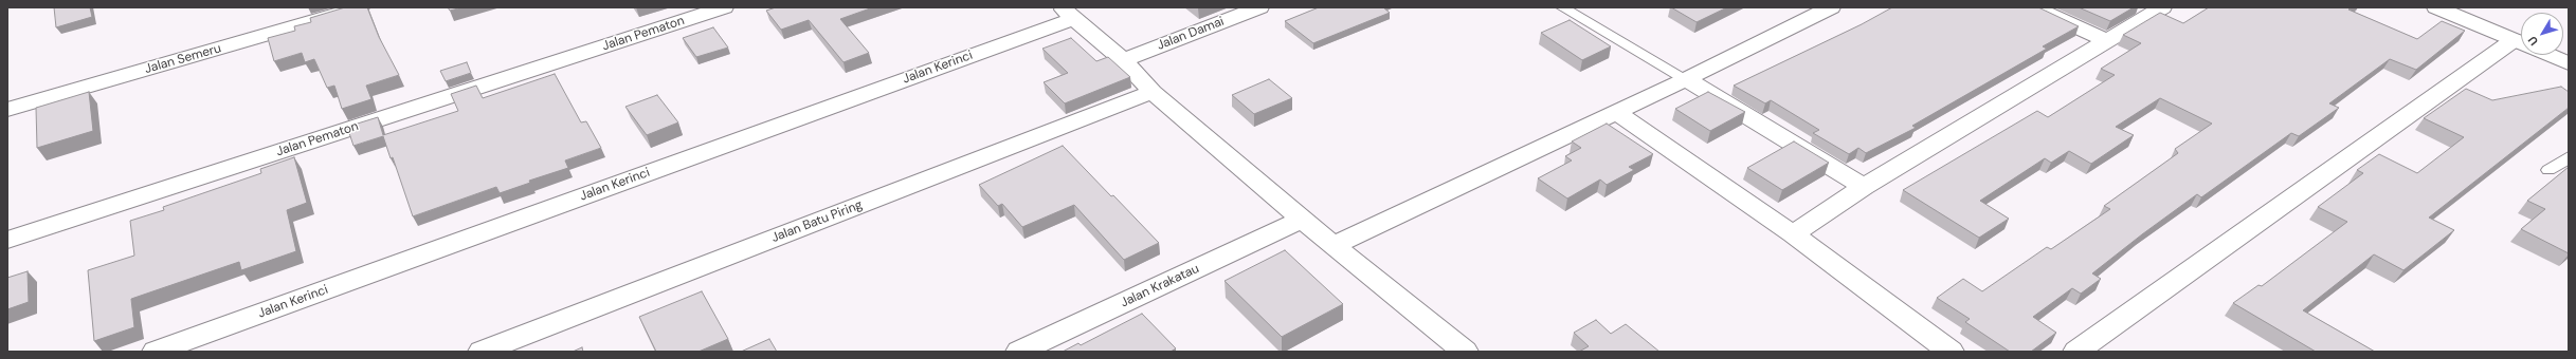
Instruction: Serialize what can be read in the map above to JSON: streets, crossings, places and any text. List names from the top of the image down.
{
  "streets": {
    "street": [
      "Jalan Pematon",
      "Jalan Damai",
      "Jalan Semeru",
      "Jalan Kerinci",
      "Jalan Batu Piring",
      "Jalan Krakatau"
    ]
  },
  "north": "bottom left"
}
